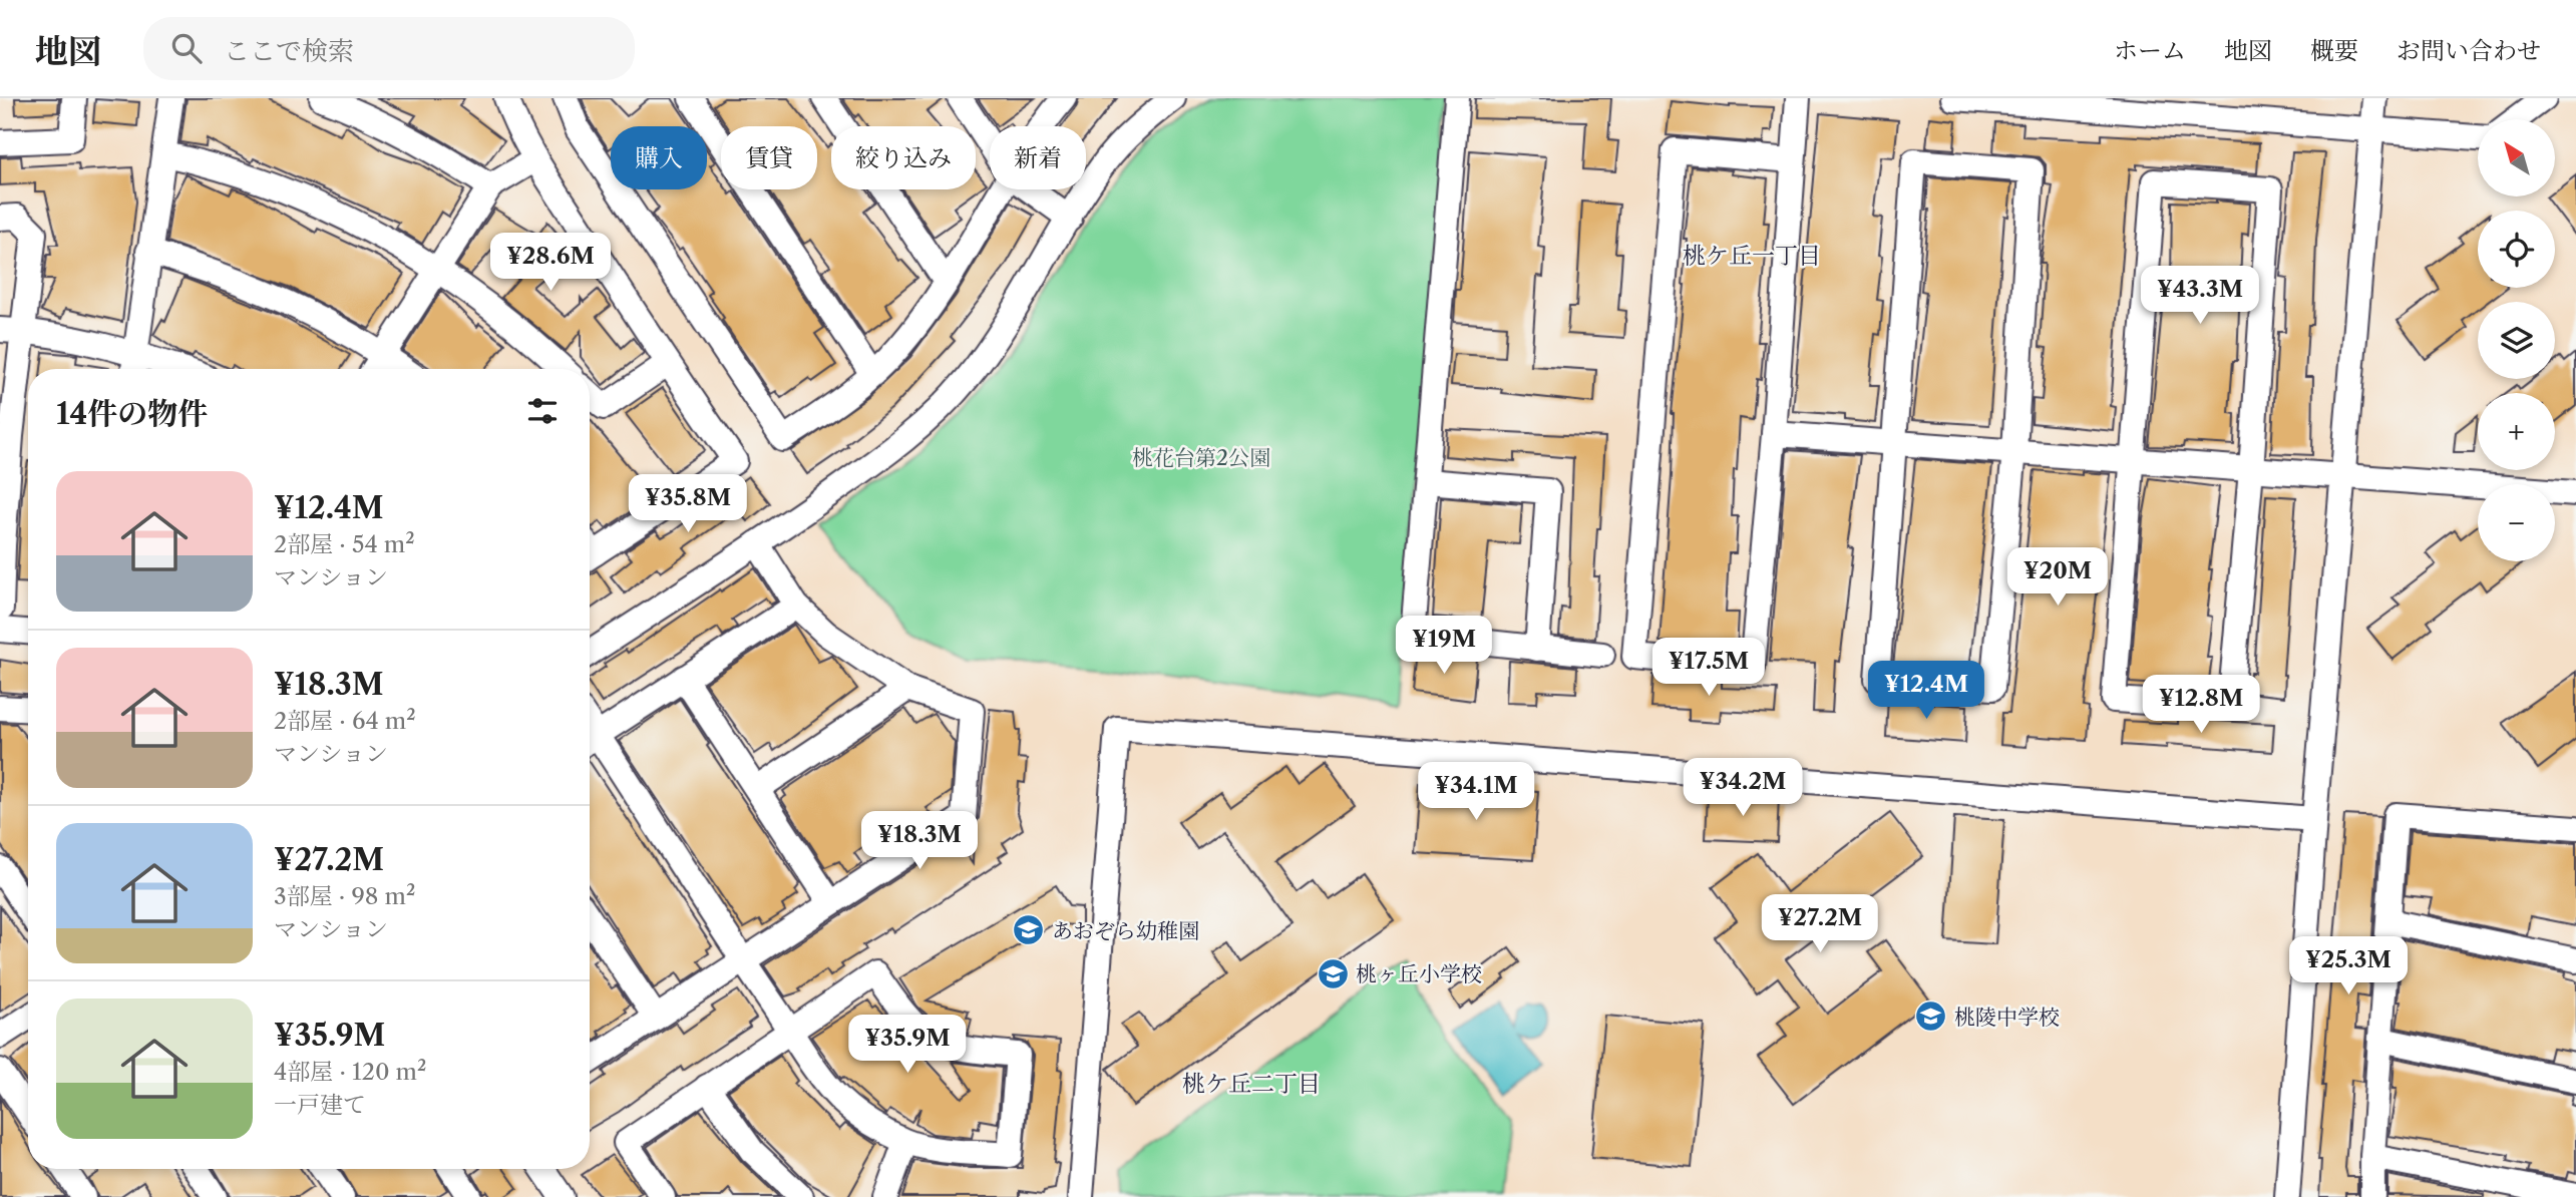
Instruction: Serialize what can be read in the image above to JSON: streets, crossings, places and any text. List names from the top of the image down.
{
  "districts": ["桃ケ丘一丁目", "桃ケ丘二丁目"],
  "parks": ["桃花台第2公園"],
  "places": {
    "school or university": ["あおぞら幼稚園", "桃ヶ丘小学校", "桃陵中学校"]
  },
  "north": "top left",
  "page": {
    "header": "地図",
    "search": "ここで検索",
    "nav": [
      "ホーム",
      "地図",
      "概要",
      "お問い合わせ"
    ],
    "map_buttons": ["+", "−"],
    "chip": [
      "購入",
      "賃貸",
      "絞り込み",
      "新着"
    ],
    "price": [
      "¥28.6M",
      "¥43.3M",
      "¥35.8M",
      "¥20M",
      "¥19M",
      "¥17.5M",
      "¥12.4M",
      "¥12.8M",
      "¥34.2M",
      "¥34.1M",
      "¥18.3M",
      "¥27.2M",
      "¥25.3M",
      "¥35.9M"
    ],
    "heading": "14件の物件",
    "list": [
      {
        "name": "¥12.4M",
        "note": "2部屋 · 54 m² · マンション"
      },
      {
        "name": "¥18.3M",
        "note": "2部屋 · 64 m² · マンション"
      },
      {
        "name": "¥27.2M",
        "note": "3部屋 · 98 m² · マンション"
      },
      {
        "name": "¥35.9M",
        "note": "4部屋 · 120 m² · 一戸建て"
      }
    ]
  }
}
